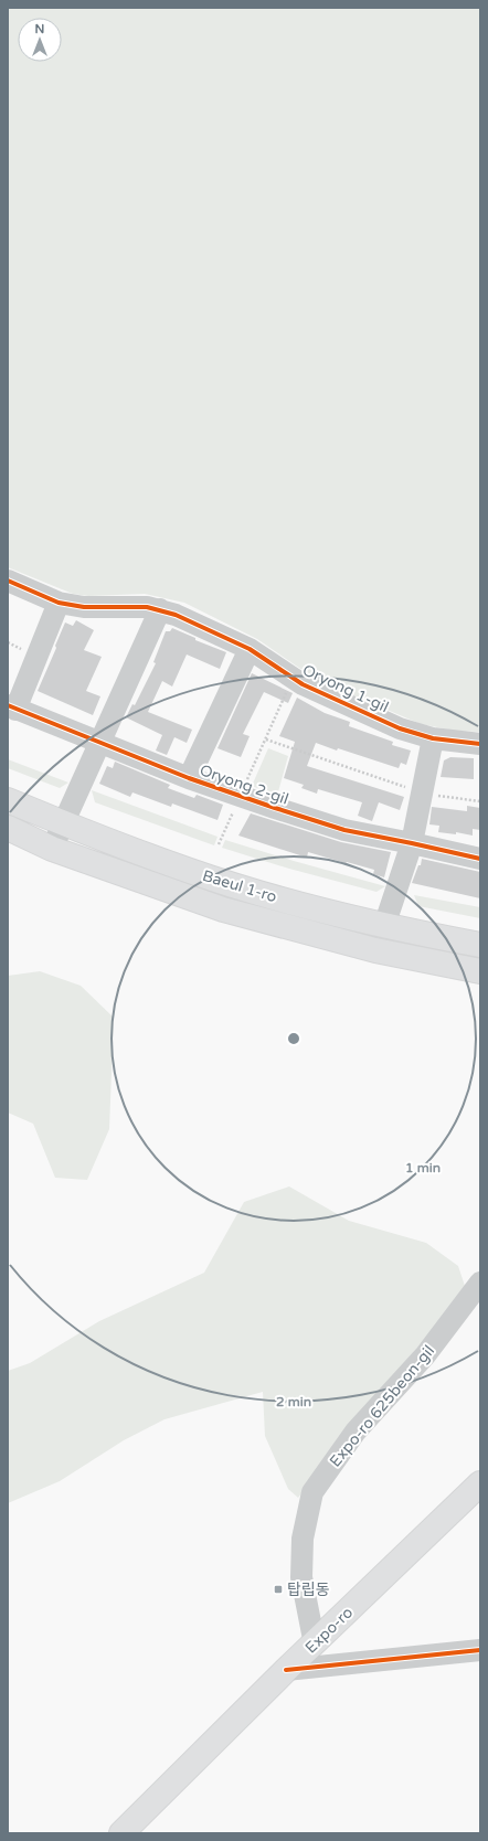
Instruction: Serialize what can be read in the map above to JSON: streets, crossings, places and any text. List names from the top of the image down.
{
  "streets": {
    "main road": ["Baeul 1-ro", "Expo-ro"],
    "street": ["Oryong 1-gil", "Oryong 2-gil", "Expo-ro 625beon-gil"]
  },
  "crossings": [
    ["Expo-ro 625beon-gil", "Expo-ro"]
  ],
  "places": {
    "transit": ["탑립동"]
  },
  "north": "top",
  "rings": ["1 min", "2 min"]
}
